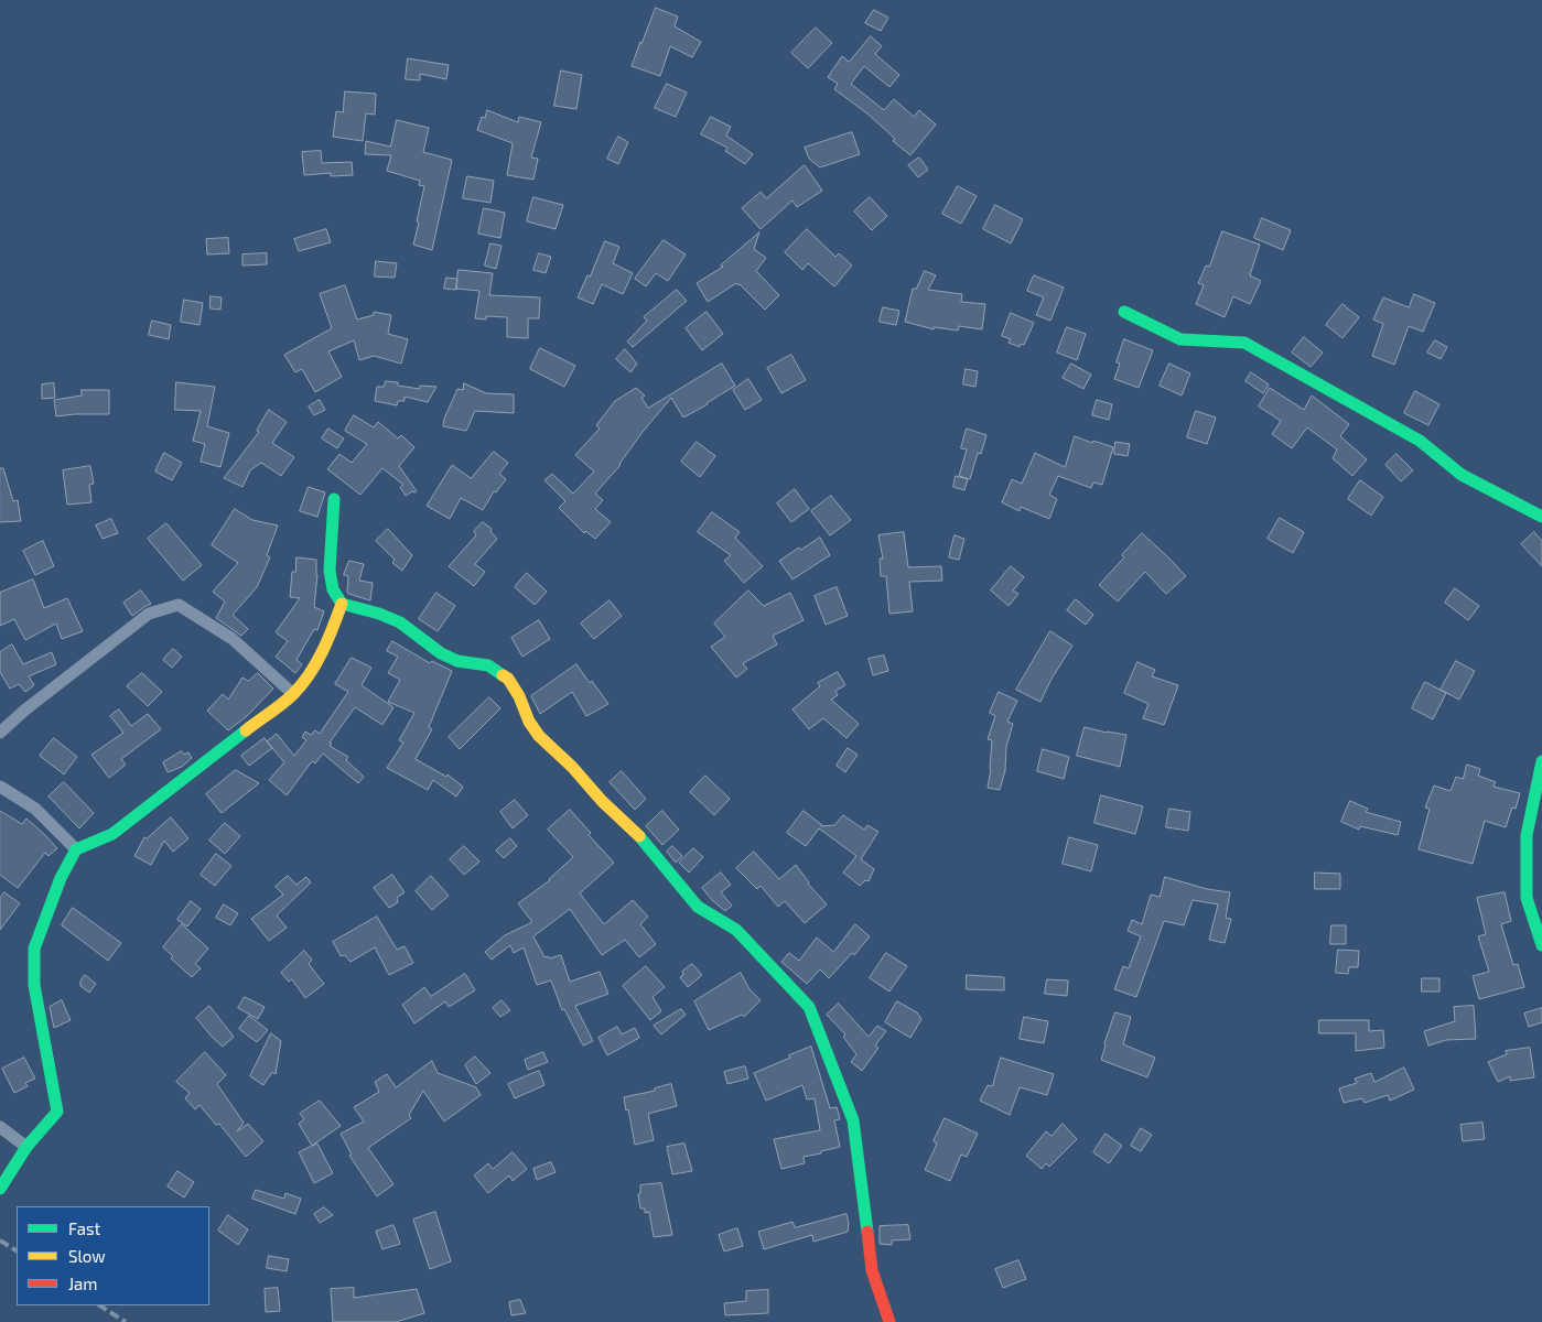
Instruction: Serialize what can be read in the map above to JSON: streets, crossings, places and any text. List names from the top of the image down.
{
  "legend": ["Fast", "Slow", "Jam"]
}
